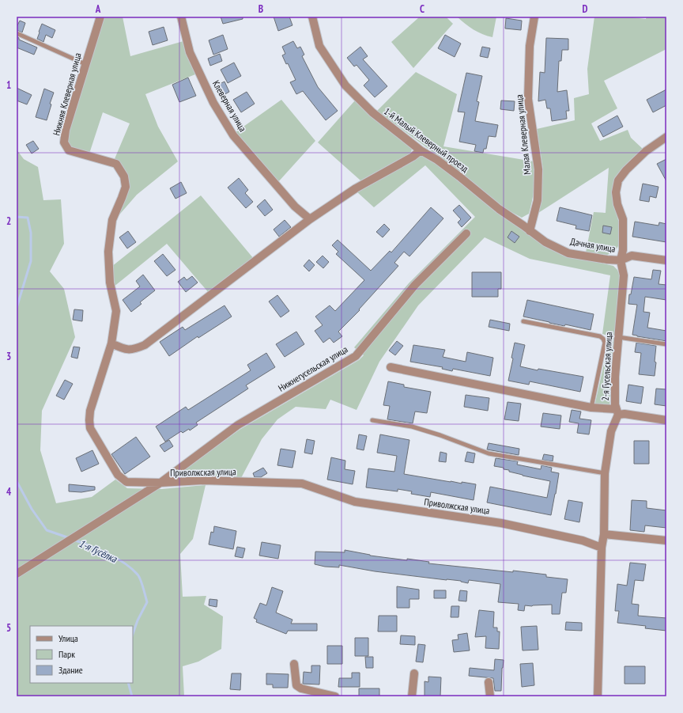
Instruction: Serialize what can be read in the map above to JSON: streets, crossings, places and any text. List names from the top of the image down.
{
  "streets": {
    "street": [
      "Нижняя Клеверная улица",
      "Клеверная улица",
      "Малая Клеверная улица",
      "1-й Малый Клеверный проезд",
      "Дачная улица",
      "2-я Гусельская улица",
      "Нижнегусельская улица",
      "Приволжская улица"
    ]
  },
  "crossings": [
    ["Нижняя Клеверная улица", "Нижнегусельская улица"],
    ["Нижняя Клеверная улица", "Приволжская улица"],
    ["Малая Клеверная улица", "1-й Малый Клеверный проезд"],
    ["Малая Клеверная улица", "Дачная улица"],
    ["1-й Малый Клеверный проезд", "Дачная улица"],
    ["Дачная улица", "2-я Гусельская улица"],
    ["2-я Гусельская улица", "Приволжская улица"],
    ["Нижнегусельская улица", "Приволжская улица"]
  ],
  "water": ["1-я Гусёлка"],
  "legend": ["Улица", "Парк", "Здание"],
  "grid": {
    "columns": [
      "A",
      "B",
      "C",
      "D"
    ],
    "rows": [
      "1",
      "2",
      "3",
      "4",
      "5"
    ]
  }
}
